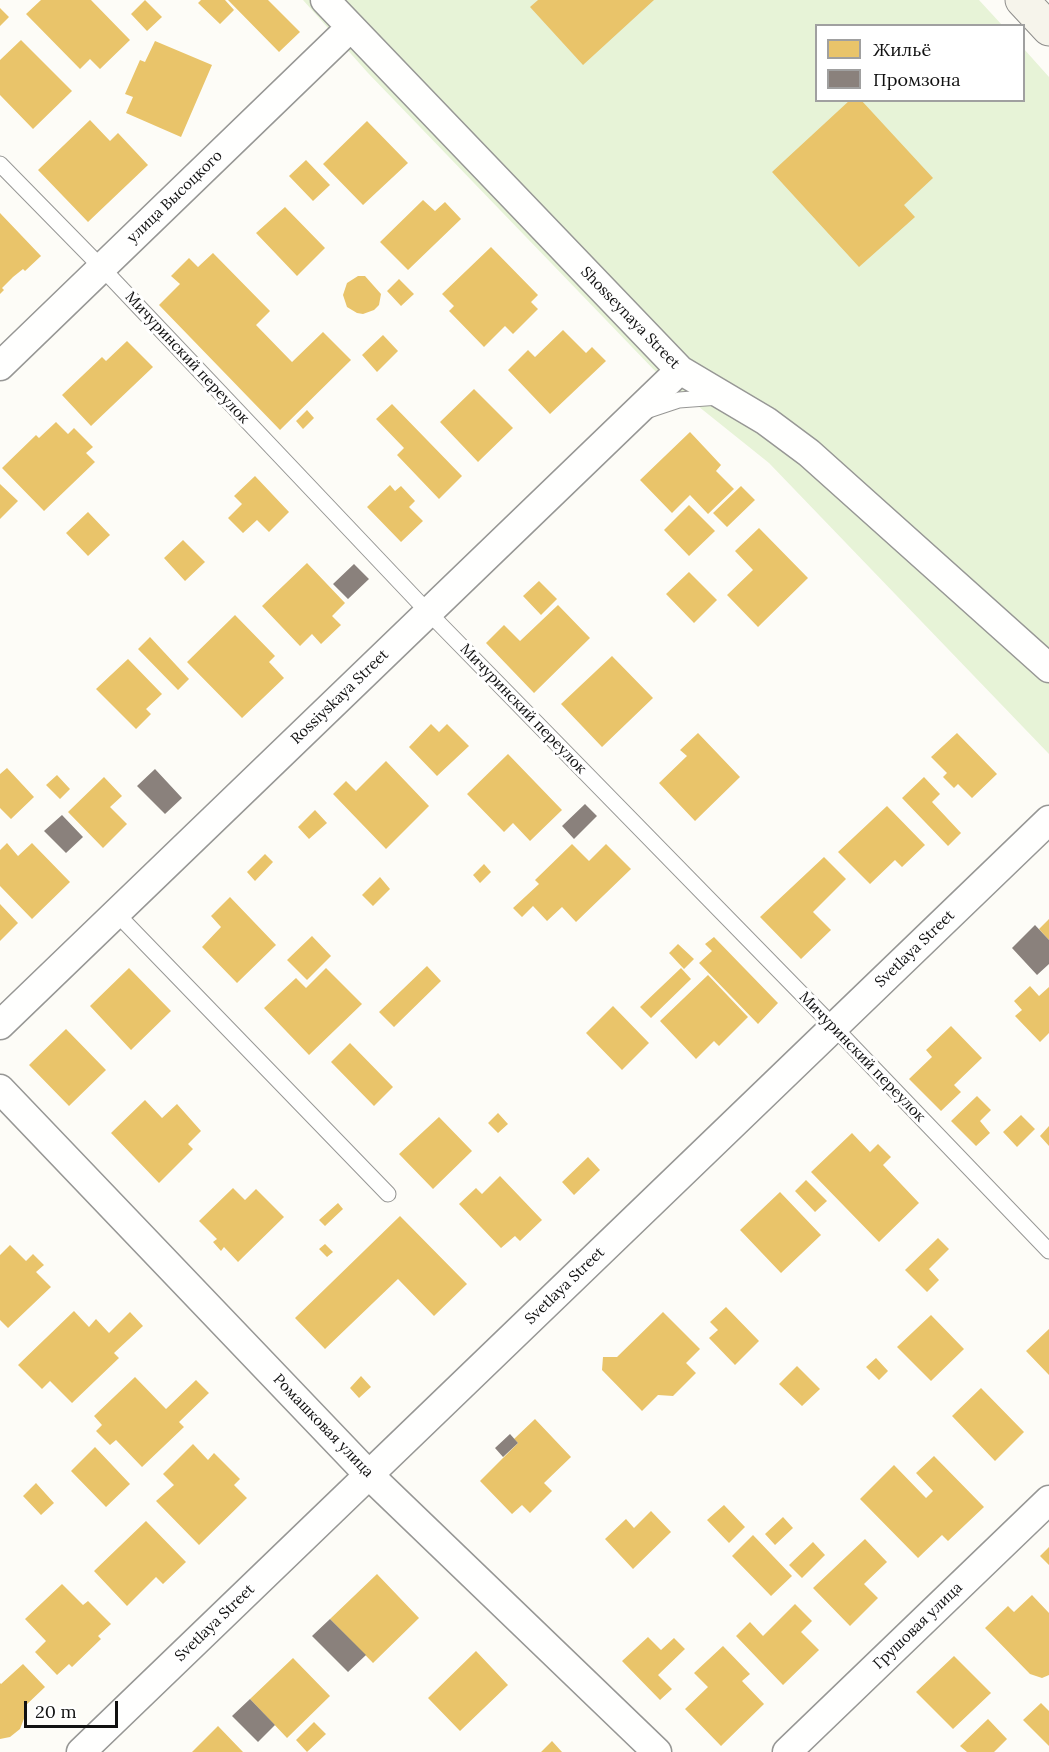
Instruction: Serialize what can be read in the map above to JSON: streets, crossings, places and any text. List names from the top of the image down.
{
  "streets": {
    "street": [
      "улица Высоцкого",
      "Shosseynaya Street",
      "Rossiyskaya Street",
      "Svetlaya Street",
      "Ромашковая улица",
      "Грушовая улица"
    ],
    "lane": ["Мичуринский переулок"]
  },
  "crossings": [
    ["улица Высоцкого", "Shosseynaya Street"],
    ["улица Высоцкого", "Мичуринский переулок"],
    ["Shosseynaya Street", "Rossiyskaya Street"],
    ["Мичуринский переулок", "Rossiyskaya Street"],
    ["Мичуринский переулок", "Svetlaya Street"],
    ["Svetlaya Street", "Ромашковая улица"]
  ],
  "legend": ["Жильё", "Промзона"],
  "scale_bar": "20 m"
}
